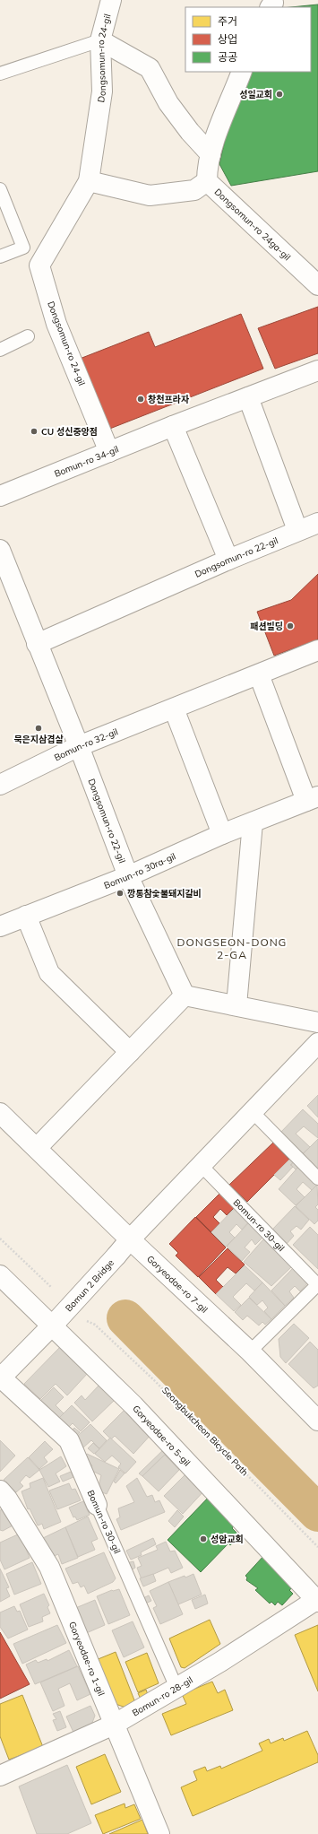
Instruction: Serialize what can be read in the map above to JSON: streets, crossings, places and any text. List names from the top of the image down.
{
  "streets": {
    "street": [
      "Dongsomun-ro 24-gil",
      "Dongsomun-ro 24ga-gil",
      "Bomun-ro 34-gil",
      "Dongsomun-ro 22-gil",
      "Bomun-ro 32-gil",
      "Bomun-ro 30ra-gil",
      "Bomun-ro 30-gil",
      "Goryeodae-ro 7-gil",
      "Bomun 2 Bridge",
      "Goryeodae-ro 5-gil",
      "Goryeodae-ro 1-gil",
      "Bomun-ro 28-gil"
    ],
    "path": ["Seongbukcheon Bicycle Path"]
  },
  "crossings": [
    ["Dongsomun-ro 24-gil", "Bomun-ro 34-gil"],
    ["Dongsomun-ro 22-gil", "Bomun-ro 32-gil"],
    ["Dongsomun-ro 22-gil", "Bomun-ro 30ra-gil"],
    ["Bomun-ro 30-gil", "Bomun 2 Bridge"],
    ["Bomun-ro 30-gil", "Goryeodae-ro 5-gil"],
    ["Bomun-ro 30-gil", "Bomun-ro 28-gil"],
    ["Goryeodae-ro 7-gil", "Bomun 2 Bridge"],
    ["Bomun 2 Bridge", "Goryeodae-ro 5-gil"],
    ["Goryeodae-ro 5-gil", "Bomun-ro 28-gil"],
    ["Goryeodae-ro 1-gil", "Bomun-ro 28-gil"]
  ],
  "districts": ["DONGSEON-DONG 2-GA"],
  "places": [
    "성일교회",
    "창천프라자",
    "CU 성신중앙점",
    "패션빌딩",
    "묵은지삼겹살",
    "깡통참숯불돼지갈비",
    "성암교회"
  ],
  "legend": ["주거", "상업", "공공"]
}
